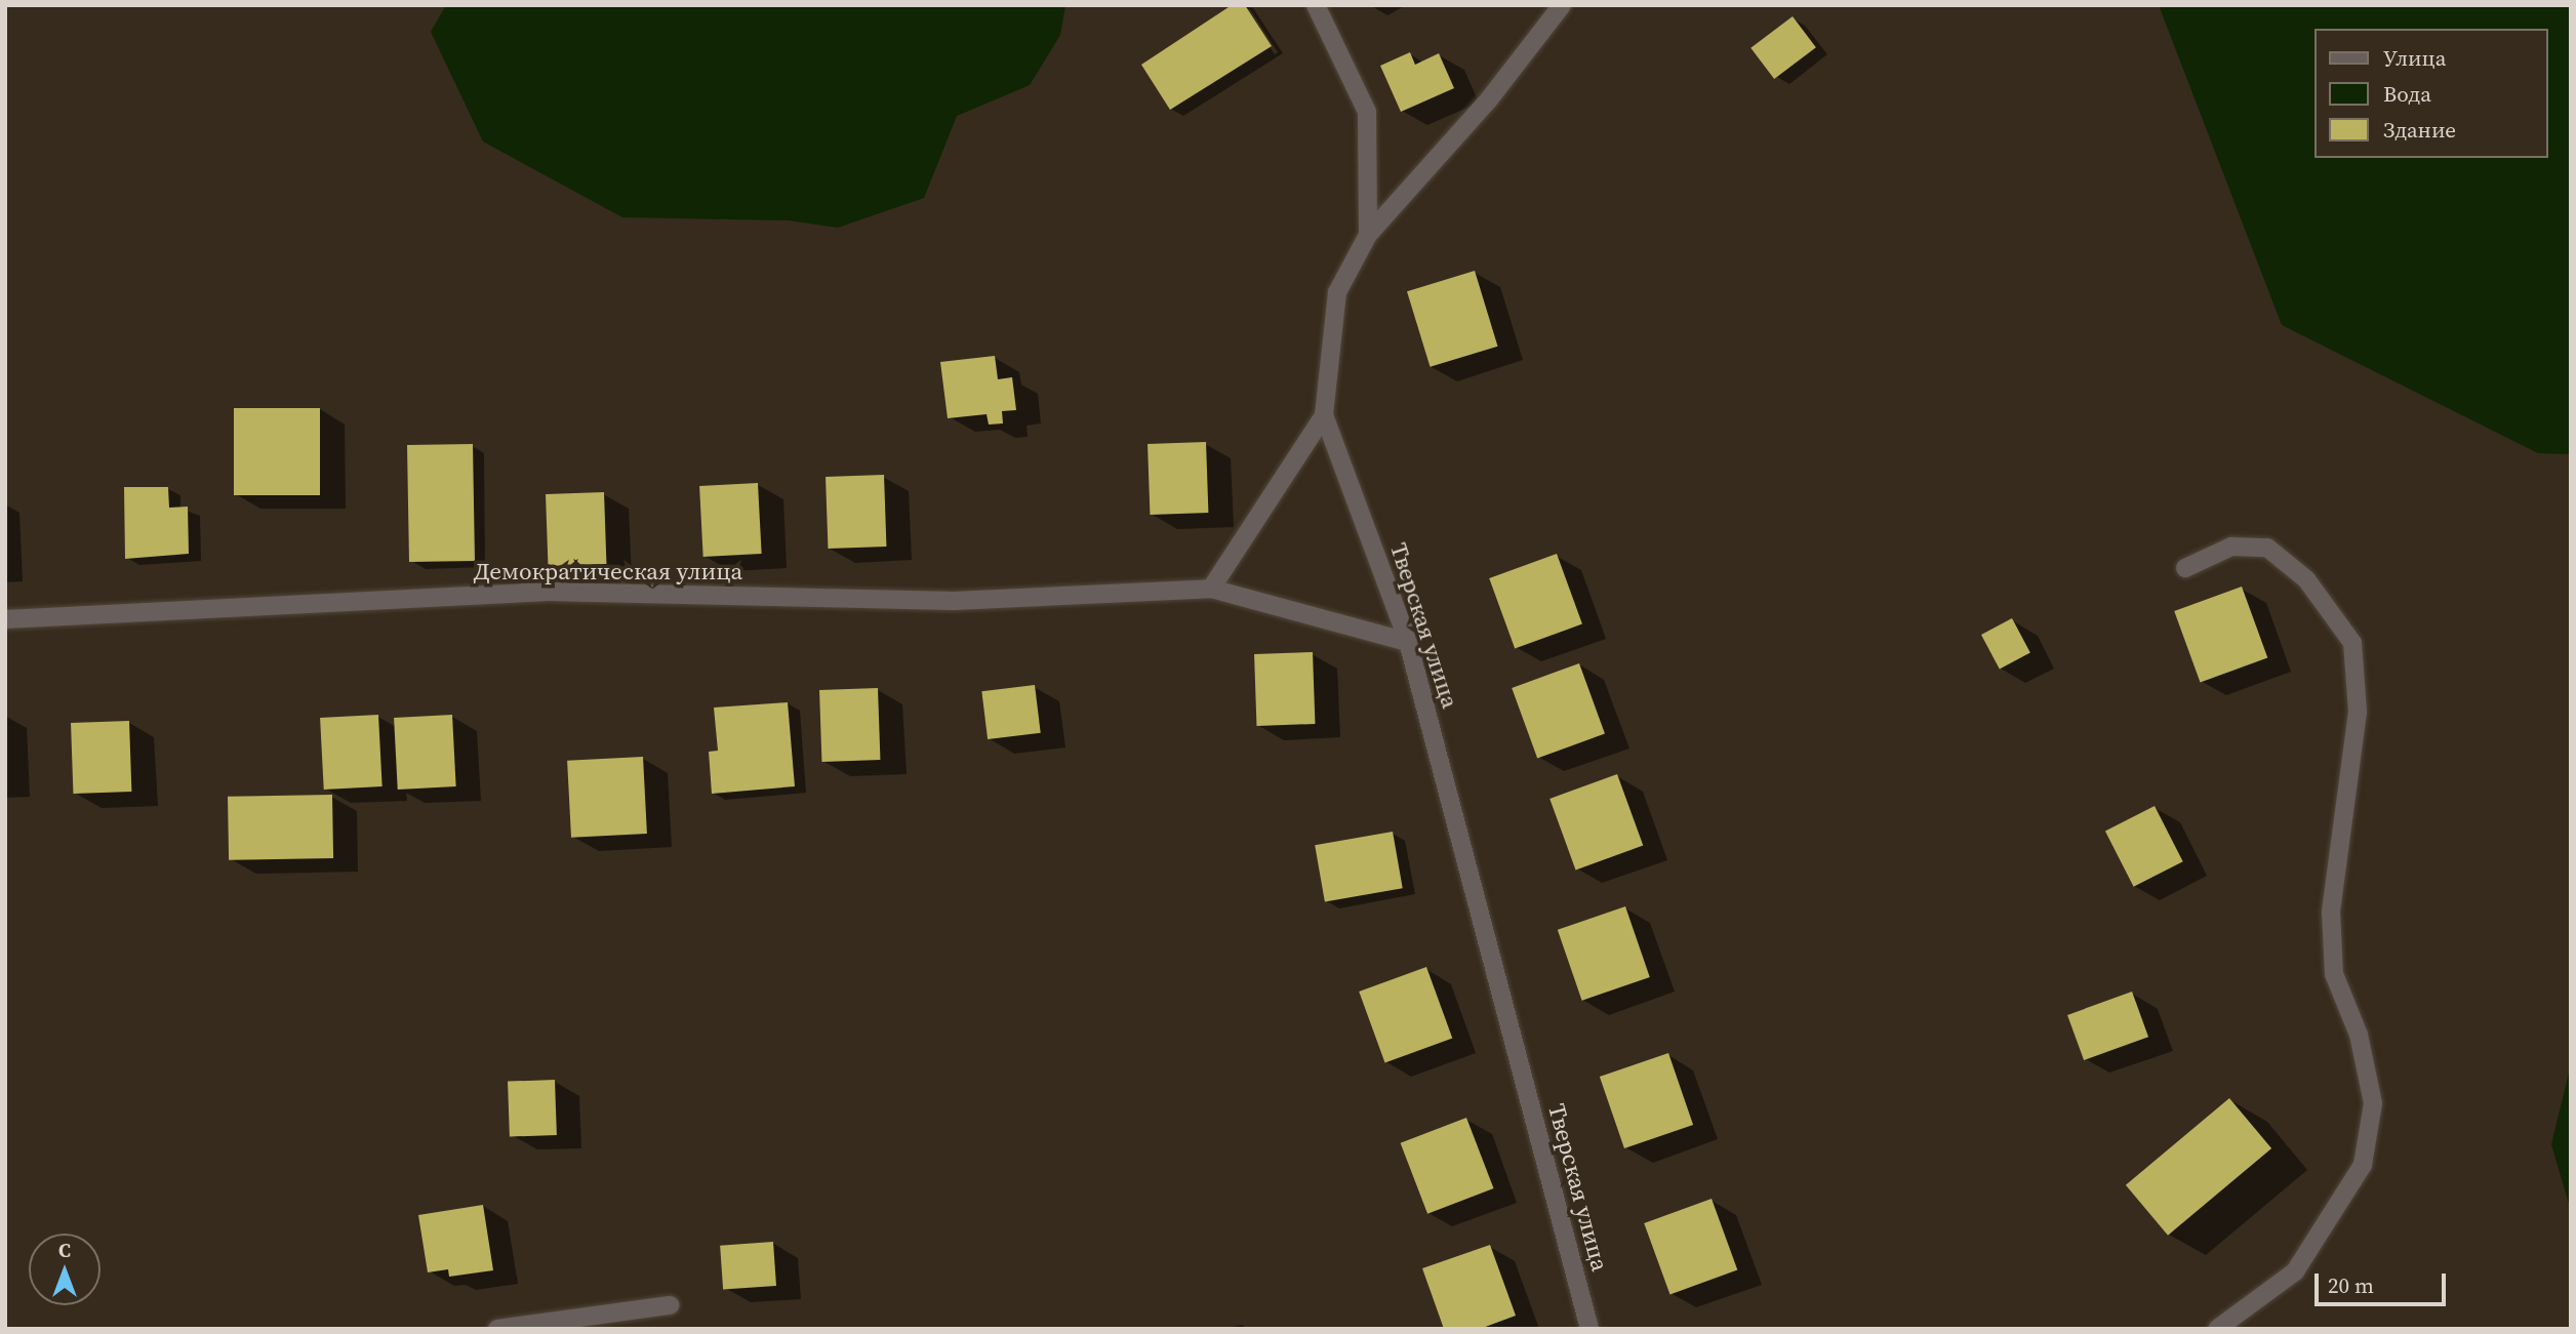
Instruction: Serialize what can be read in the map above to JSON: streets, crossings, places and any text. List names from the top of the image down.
{
  "streets": {
    "street": ["Демократическая улица", "Тверская улица"]
  },
  "crossings": [
    ["Демократическая улица", "Тверская улица"]
  ],
  "legend": ["Улица", "Вода", "Здание"],
  "scale_bar": "20 m",
  "north": "top"
}
